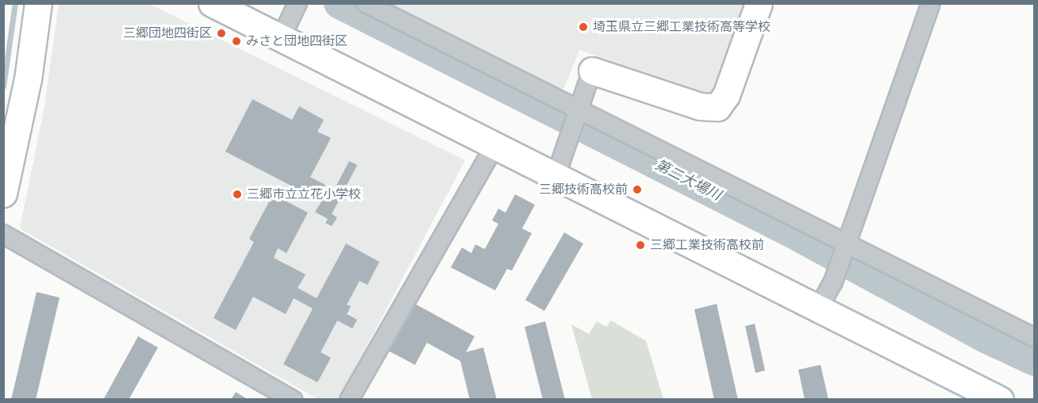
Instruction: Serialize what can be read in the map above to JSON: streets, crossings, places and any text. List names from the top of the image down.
{
  "water": ["第二大場川"],
  "places": [
    "埼玉県立三郷工業技術高等学校",
    "三郷団地四街区",
    "みさと団地四街区",
    "三郷技術高校前",
    "三郷市立立花小学校",
    "三郷工業技術高校前"
  ]
}
